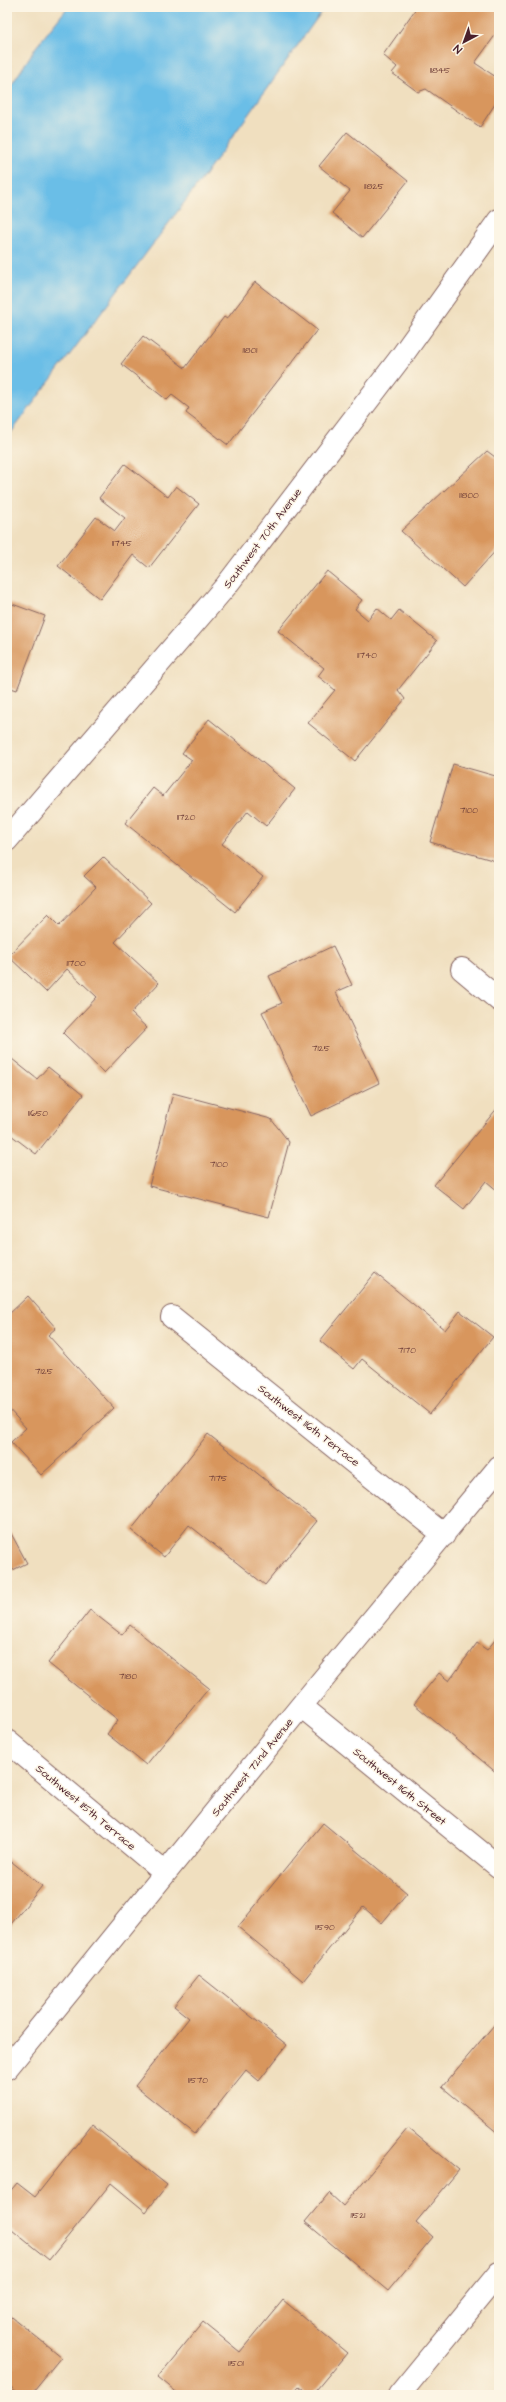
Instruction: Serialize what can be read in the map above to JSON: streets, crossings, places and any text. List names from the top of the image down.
{
  "streets": {
    "street": [
      "Southwest 70th Avenue",
      "Southwest 116th Terrace",
      "Southwest 72nd Avenue",
      "Southwest 116th Street",
      "Southwest 115th Terrace"
    ]
  },
  "crossings": [
    ["Southwest 116th Terrace", "Southwest 72nd Avenue"],
    ["Southwest 72nd Avenue", "Southwest 116th Street"],
    ["Southwest 72nd Avenue", "Southwest 115th Terrace"]
  ],
  "house_numbers": [
    "11845",
    "11825",
    "11801",
    "11800",
    "11745",
    "11740",
    "7100",
    "11720",
    "11700",
    "7125",
    "11650",
    "7100",
    "7170",
    "7125",
    "7175",
    "7180",
    "11590",
    "11570",
    "11521",
    "11501"
  ],
  "north": "bottom left"
}
